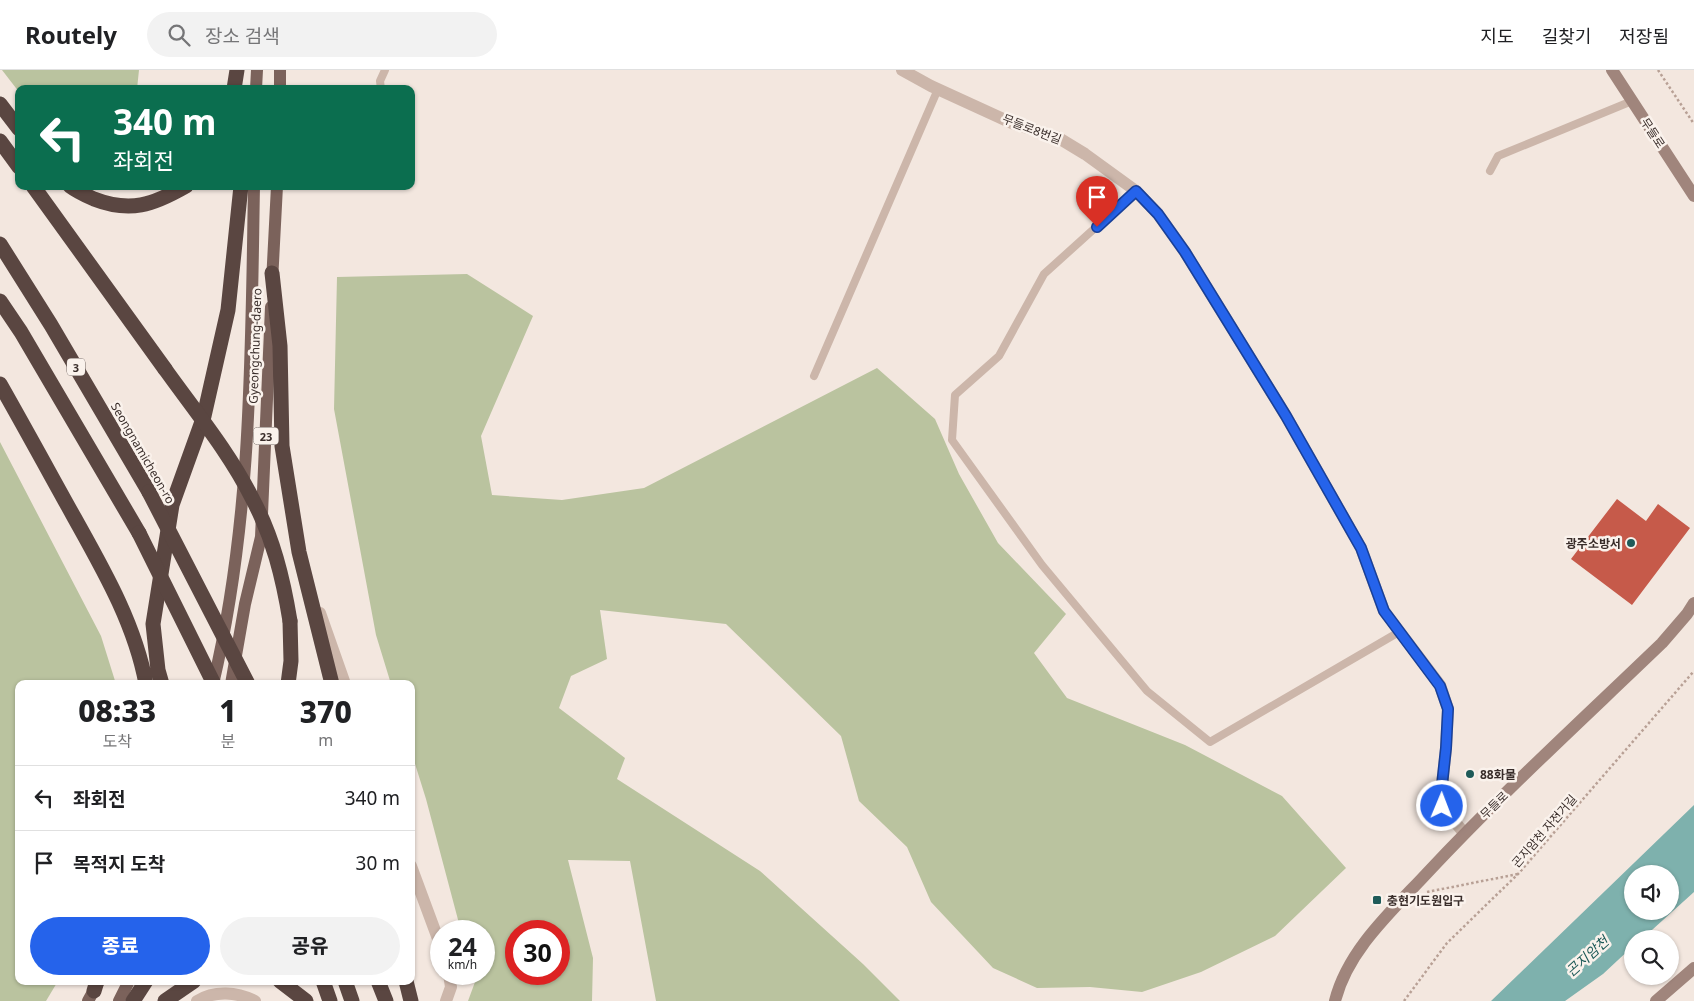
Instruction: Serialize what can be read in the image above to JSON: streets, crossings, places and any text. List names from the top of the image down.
{
  "streets": {
    "highway": ["3", "Seongnamicheon-ro"],
    "main road": ["Gyeongchung-daero", "23"],
    "street": ["무들로8번길", "무들로"],
    "path": ["곤지암천 자전거길"]
  },
  "crossings": [
    ["무들로8번길", "무들로"]
  ],
  "water": ["곤지암천"],
  "places": {
    "other": ["광주소방서", "88화물"],
    "transit": ["충현기도원입구"]
  },
  "page": {
    "header": "Routely",
    "search": "장소 검색",
    "nav": ["지도", "길찾기", "저장됨"],
    "turn": ["340 m", "좌회전"],
    "eta": [
      "08:33",
      "도착",
      "1",
      "분",
      "370",
      "m"
    ],
    "list": [
      {
        "name": "좌회전",
        "value": "340 m"
      },
      {
        "name": "목적지 도착",
        "value": "30 m"
      }
    ],
    "buttons": ["종료", "공유"],
    "speed": "24 km/h",
    "limit": "30"
  }
}
